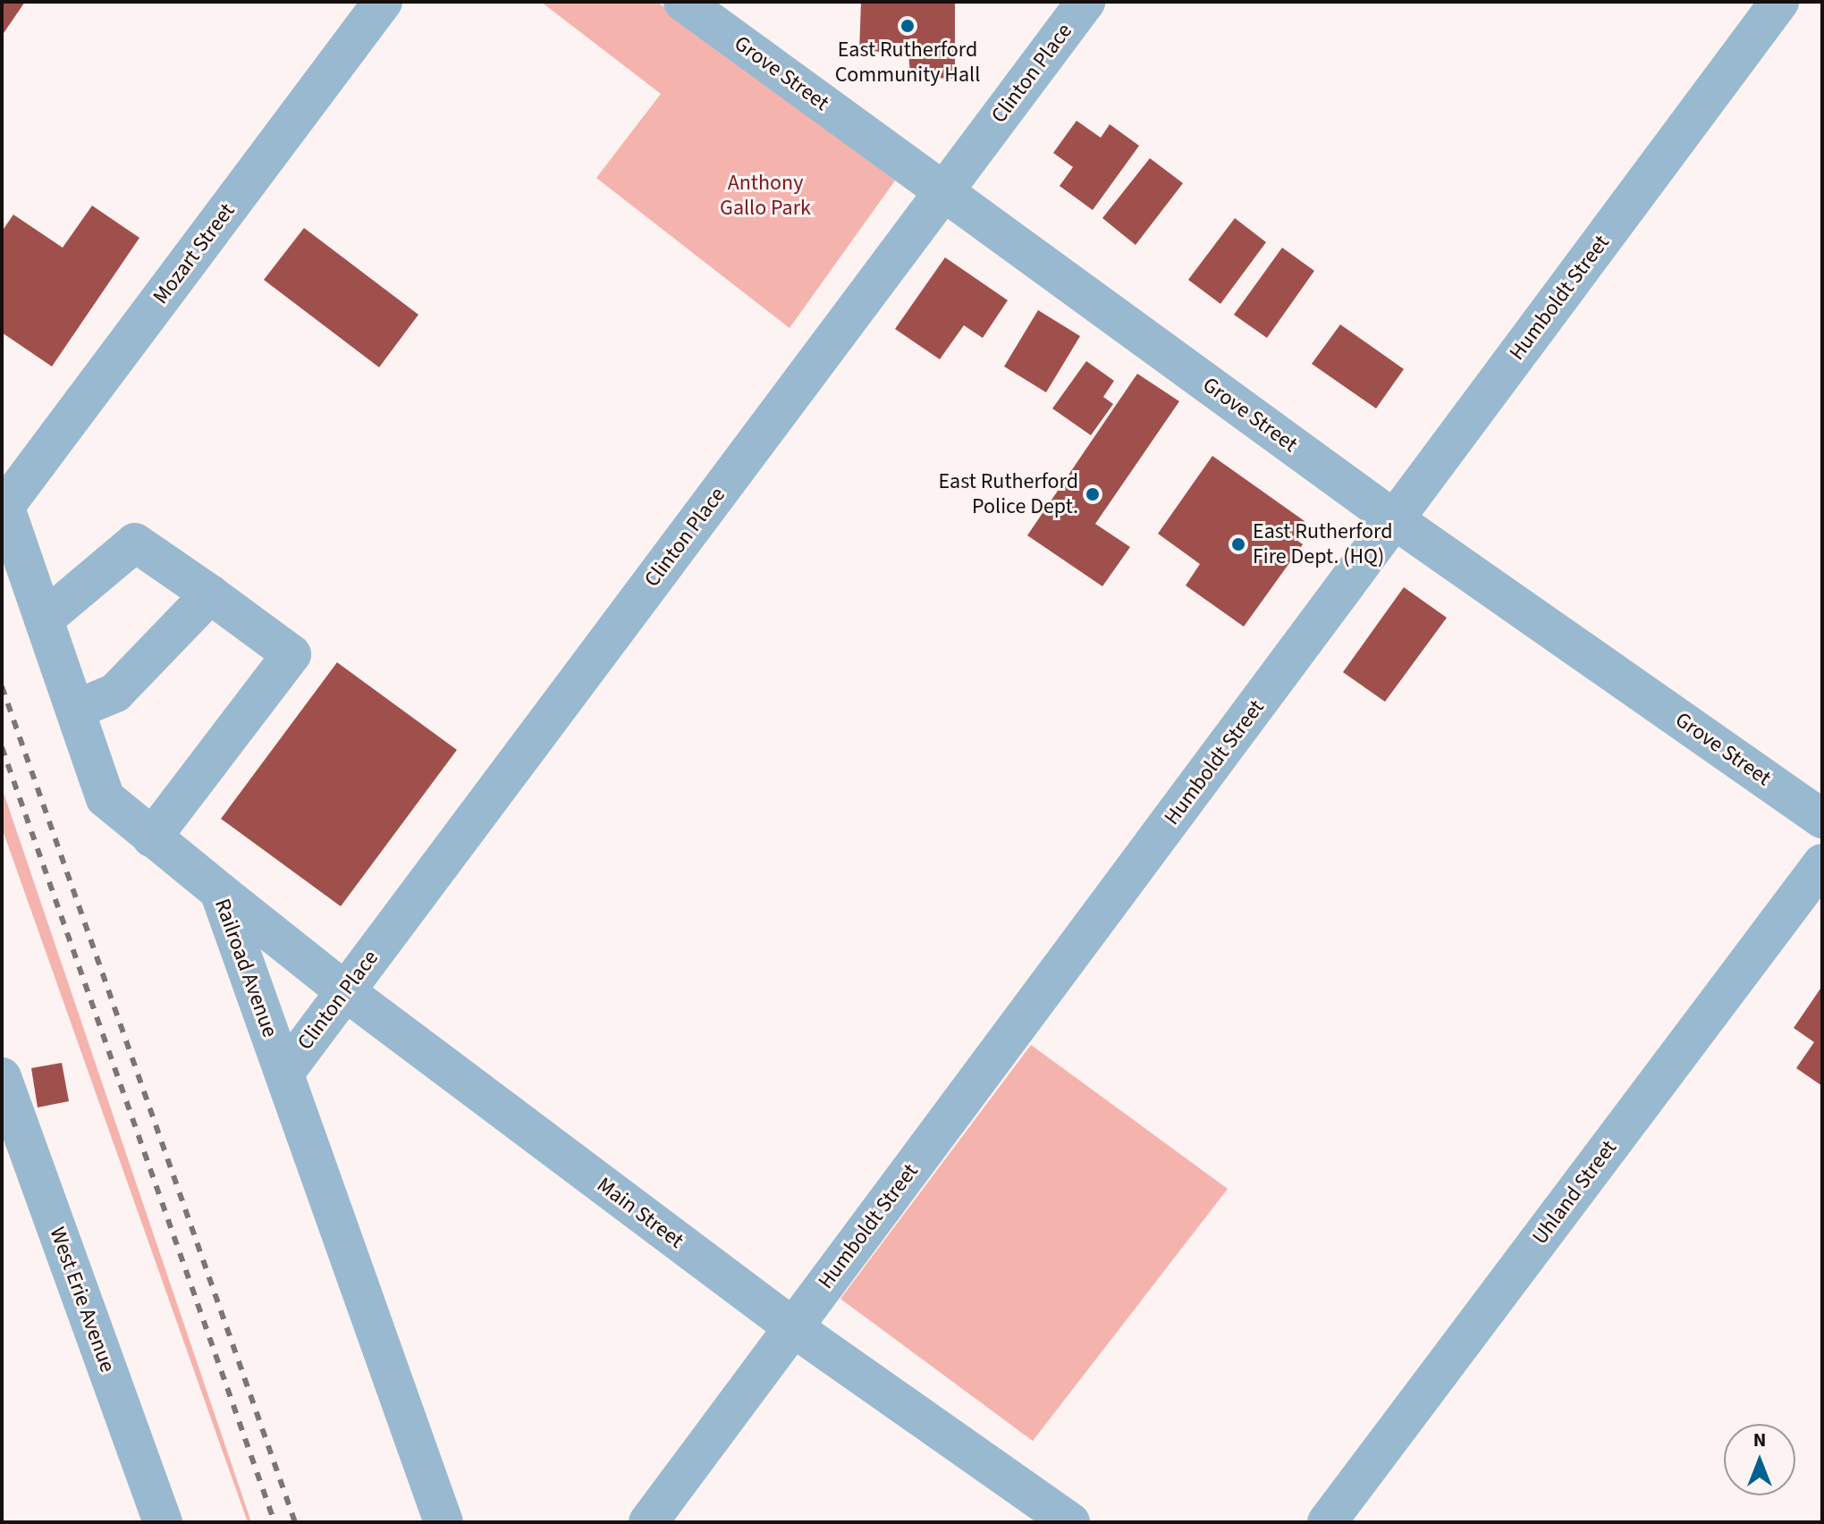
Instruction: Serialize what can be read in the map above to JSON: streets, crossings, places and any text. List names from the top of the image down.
{
  "streets": {
    "street": [
      "Grove Street",
      "Clinton Place",
      "Mozart Street",
      "Humboldt Street",
      "Railroad Avenue",
      "Uhland Street",
      "Main Street",
      "West Erie Avenue"
    ]
  },
  "crossings": [
    ["Grove Street", "Clinton Place"],
    ["Grove Street", "Humboldt Street"],
    ["Clinton Place", "Railroad Avenue"],
    ["Clinton Place", "Main Street"],
    ["Mozart Street", "Railroad Avenue"],
    ["Humboldt Street", "Main Street"],
    ["Railroad Avenue", "Main Street"]
  ],
  "parks": ["Anthony Gallo Park"],
  "places": ["East Rutherford Community Hall", "East Rutherford Police Dept.", "East Rutherford Fire Dept. (HQ)"],
  "north": "top"
}
